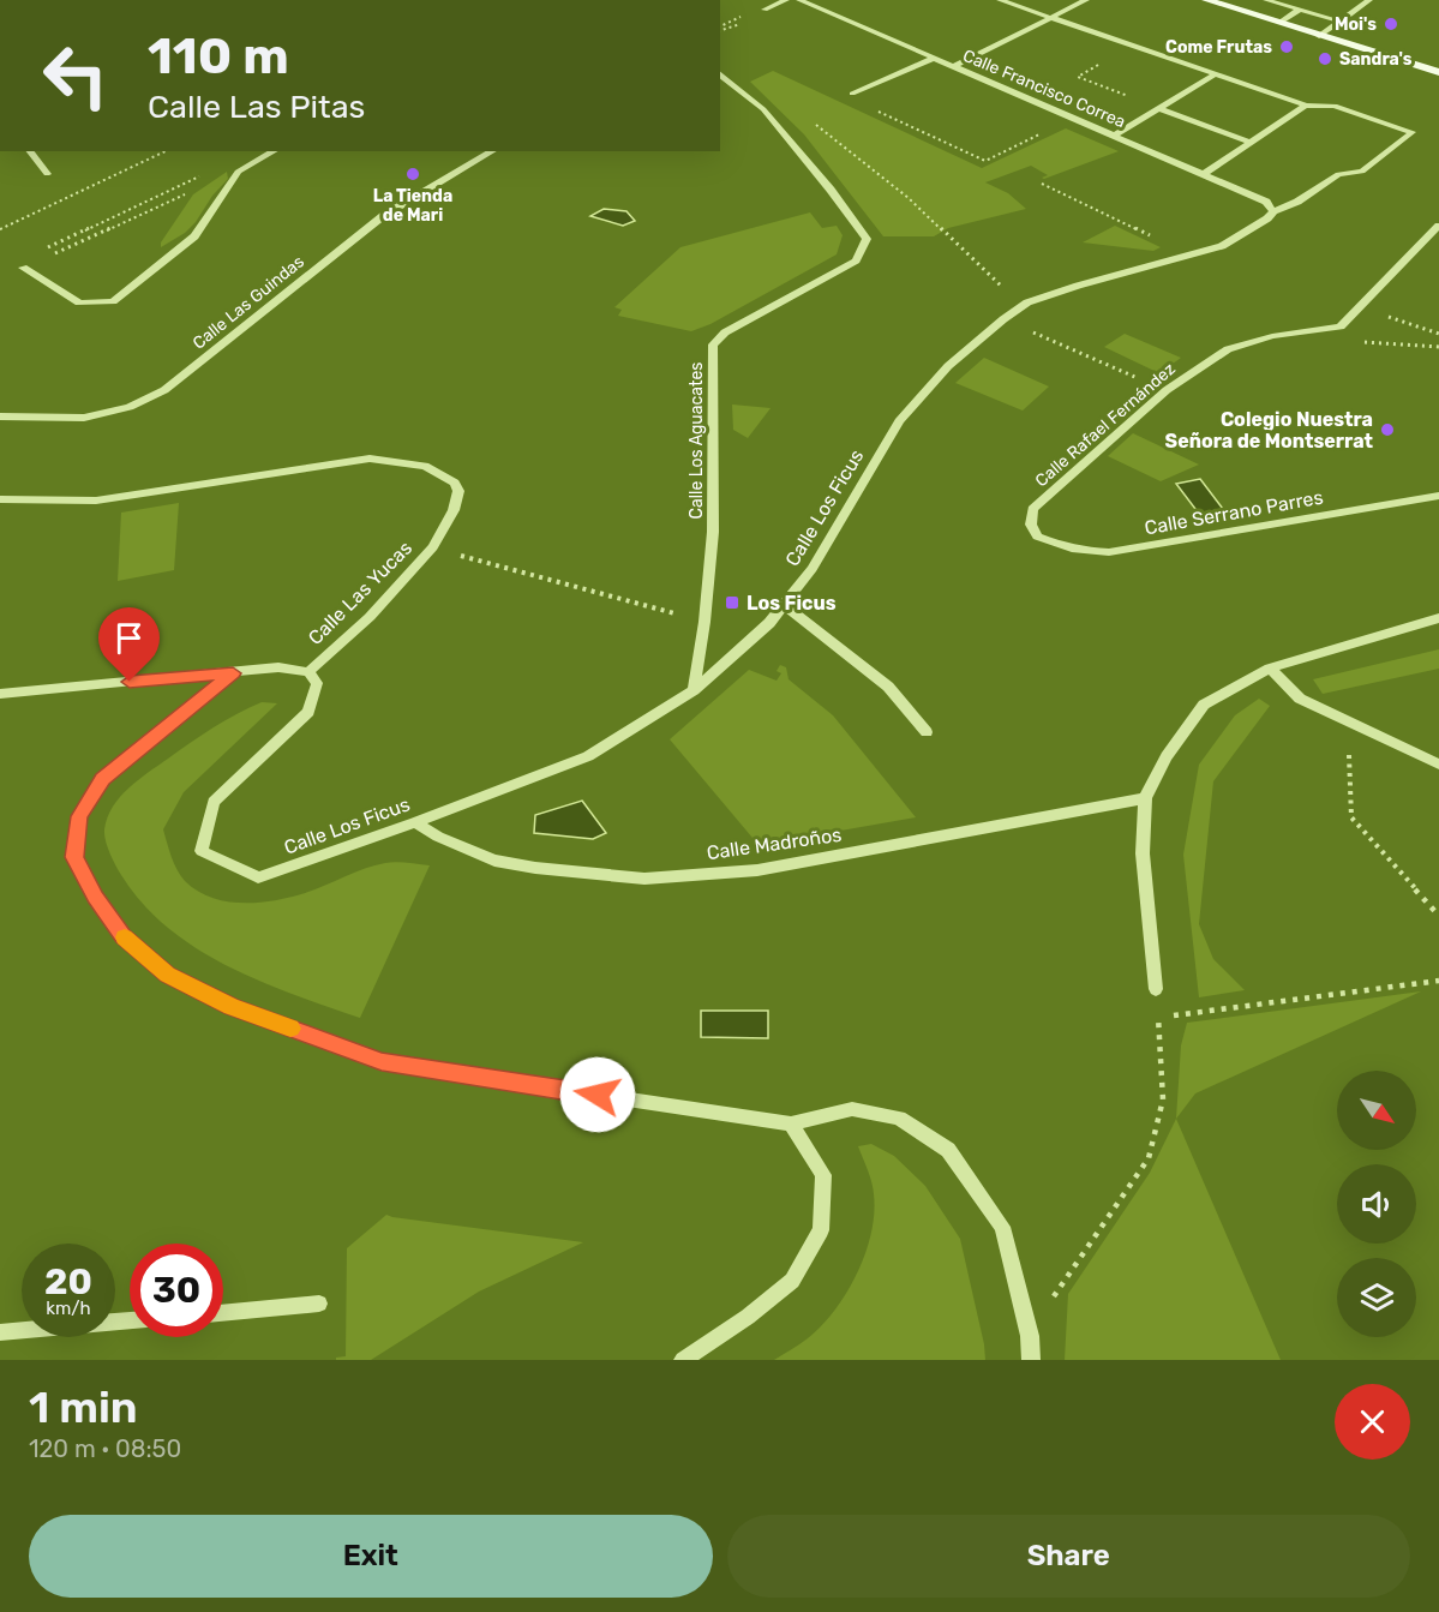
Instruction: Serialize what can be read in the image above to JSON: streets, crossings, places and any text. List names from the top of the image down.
{
  "streets": {
    "street": [
      "Calle Francisco Correa",
      "Calle Las Guindas",
      "Calle Rafael Fernández",
      "Calle Los Aguacates",
      "Calle Los Ficus",
      "Calle Serrano Parres",
      "Calle Las Yucas",
      "Calle Madroños"
    ]
  },
  "crossings": [
    ["Calle Francisco Correa", "Calle Los Ficus"],
    ["Calle Rafael Fernández", "Calle Serrano Parres"],
    ["Calle Los Aguacates", "Calle Los Ficus"],
    ["Calle Los Ficus", "Calle Las Yucas"],
    ["Calle Los Ficus", "Calle Madroños"]
  ],
  "places": {
    "other": [
      "Moi's",
      "Come Frutas",
      "Sandra's",
      "La Tienda de Mari",
      "Colegio Nuestra Señora de Montserrat"
    ],
    "transit": ["Los Ficus"]
  },
  "north": "bottom right",
  "page": {
    "turn": ["110 m", "Calle Las Pitas"],
    "speed": "20 km/h",
    "limit": "30",
    "heading": ["1 min", "120 m · 08:50"],
    "buttons": ["Exit", "Share"]
  }
}
